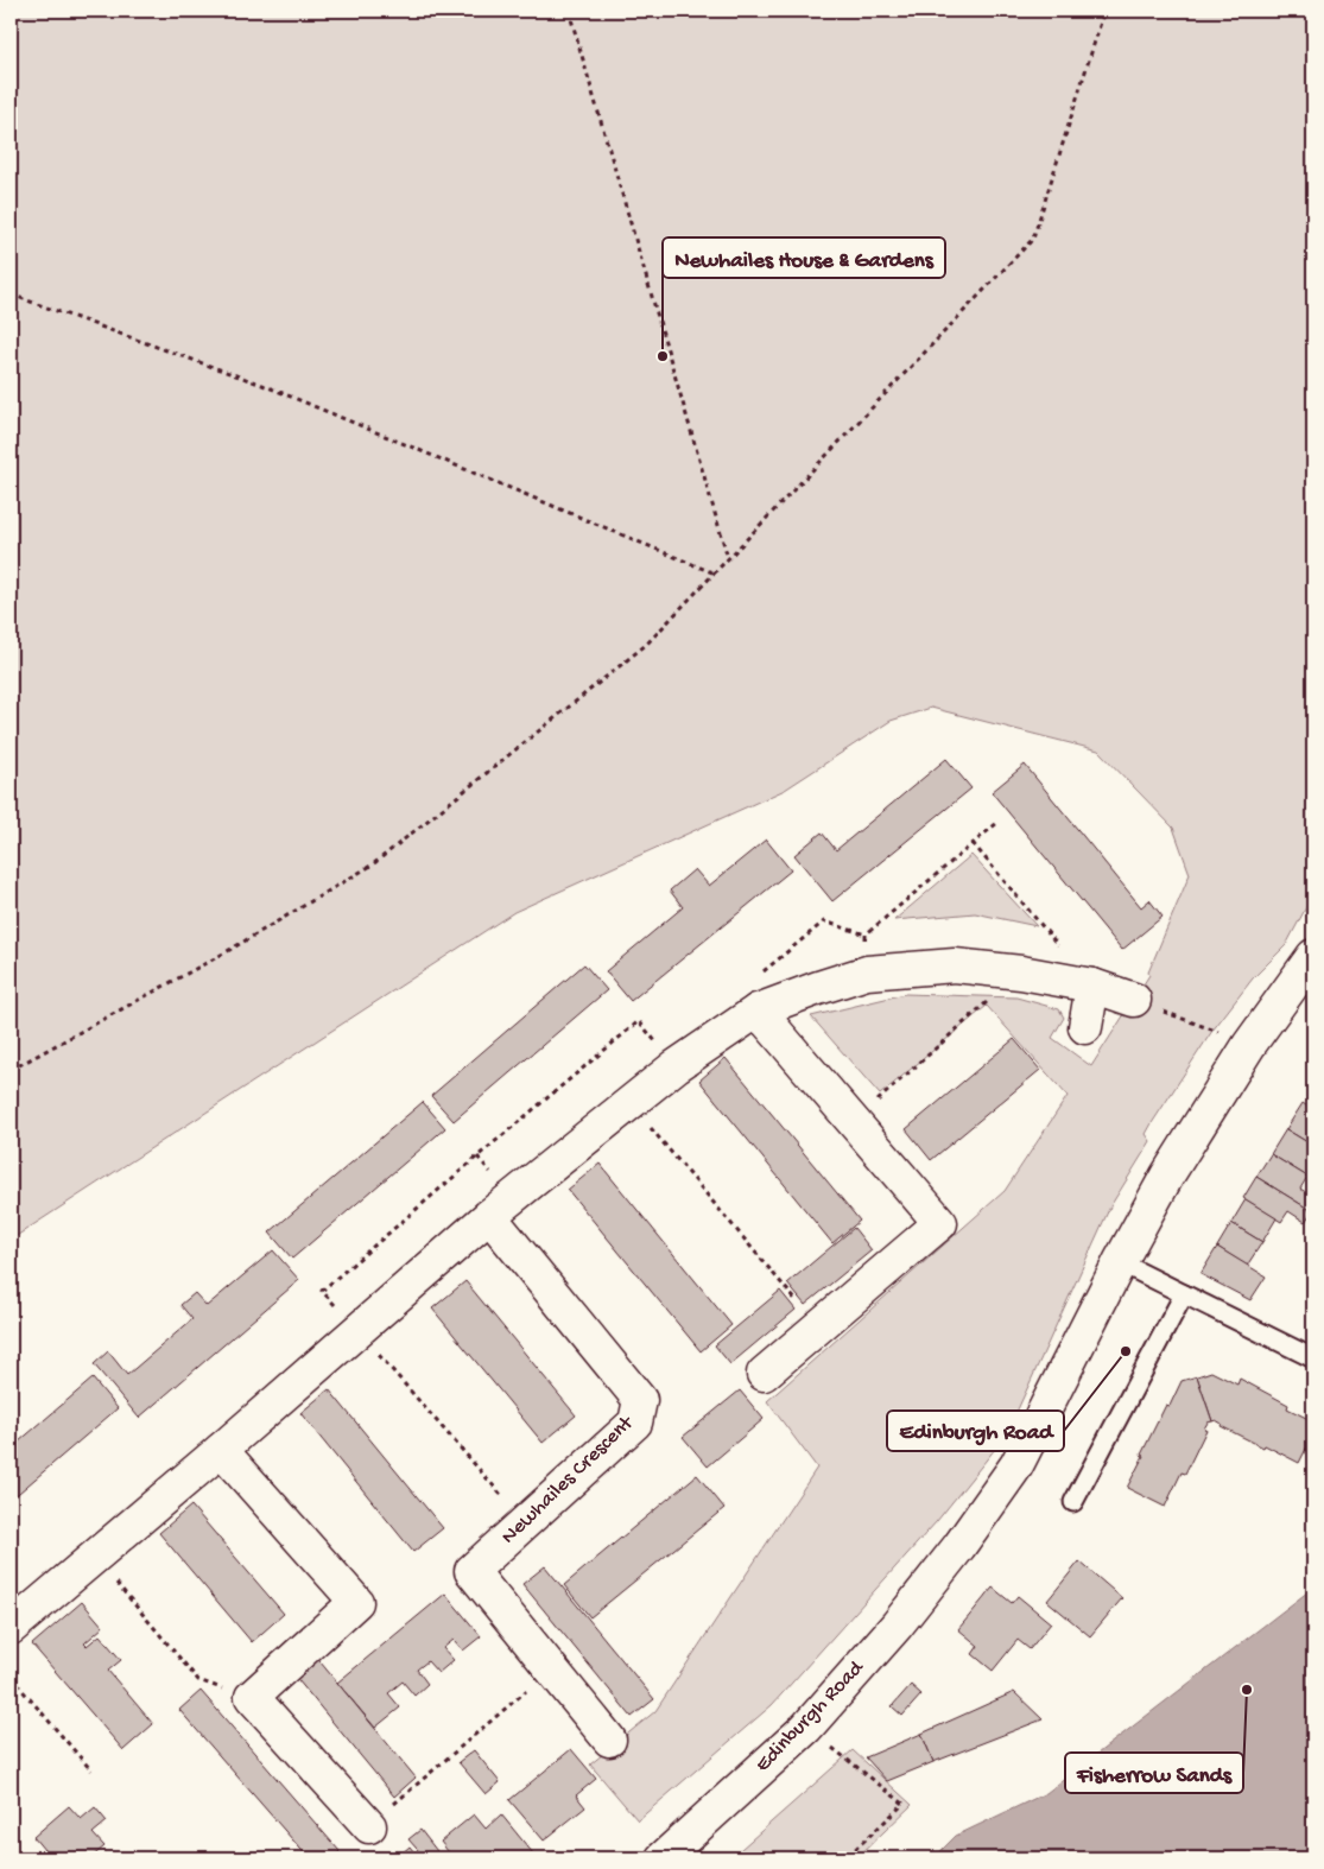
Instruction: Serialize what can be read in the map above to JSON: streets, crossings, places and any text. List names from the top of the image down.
{
  "streets": {
    "street": ["Newhailes Crescent", "Edinburgh Road"]
  },
  "places": ["Newhailes House & Gardens", "Edinburgh Road", "Fisherrow Sands"]
}
